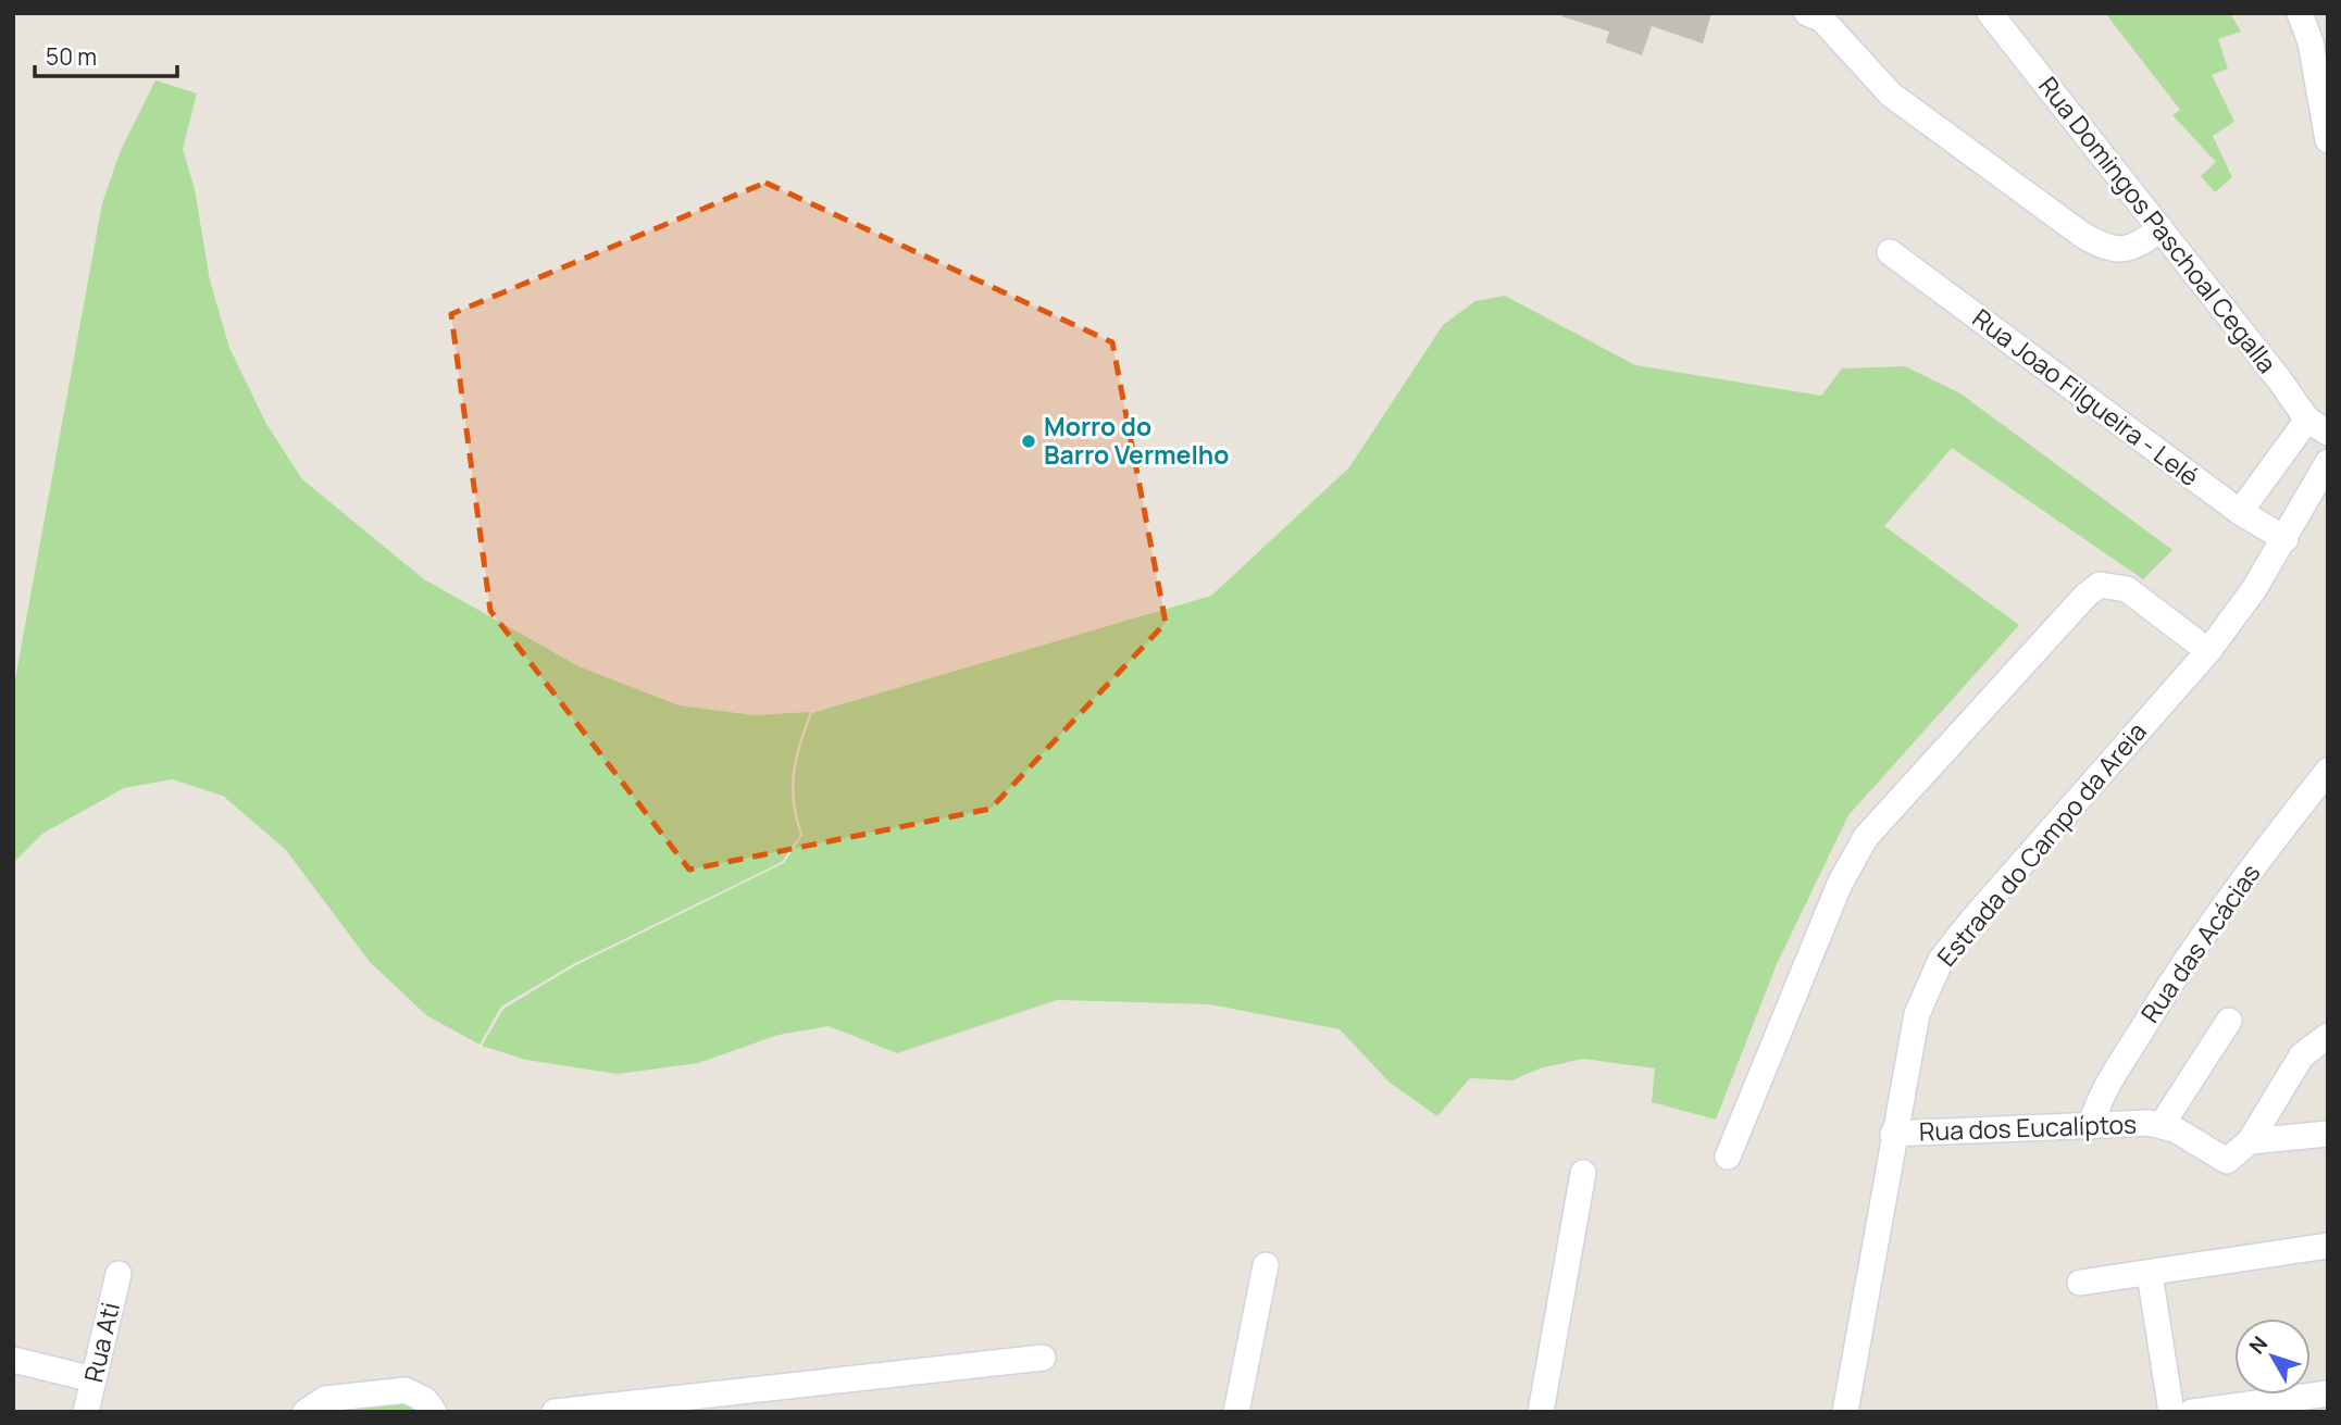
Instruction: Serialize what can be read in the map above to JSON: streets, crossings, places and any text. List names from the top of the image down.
{
  "streets": {
    "street": [
      "Rua Domingos Paschoal Cegalla",
      "Rua Joao Filgueira - Lelé",
      "Estrada do Campo da Areia",
      "Rua das Acácias",
      "Rua dos Eucalíptos",
      "Rua Ati"
    ]
  },
  "crossings": [
    ["Rua Joao Filgueira - Lelé", "Estrada do Campo da Areia"],
    ["Estrada do Campo da Areia", "Rua dos Eucalíptos"],
    ["Rua das Acácias", "Rua dos Eucalíptos"]
  ],
  "places": ["Morro do Barro Vermelho"],
  "scale_bar": "50 m",
  "north": "top left"
}
